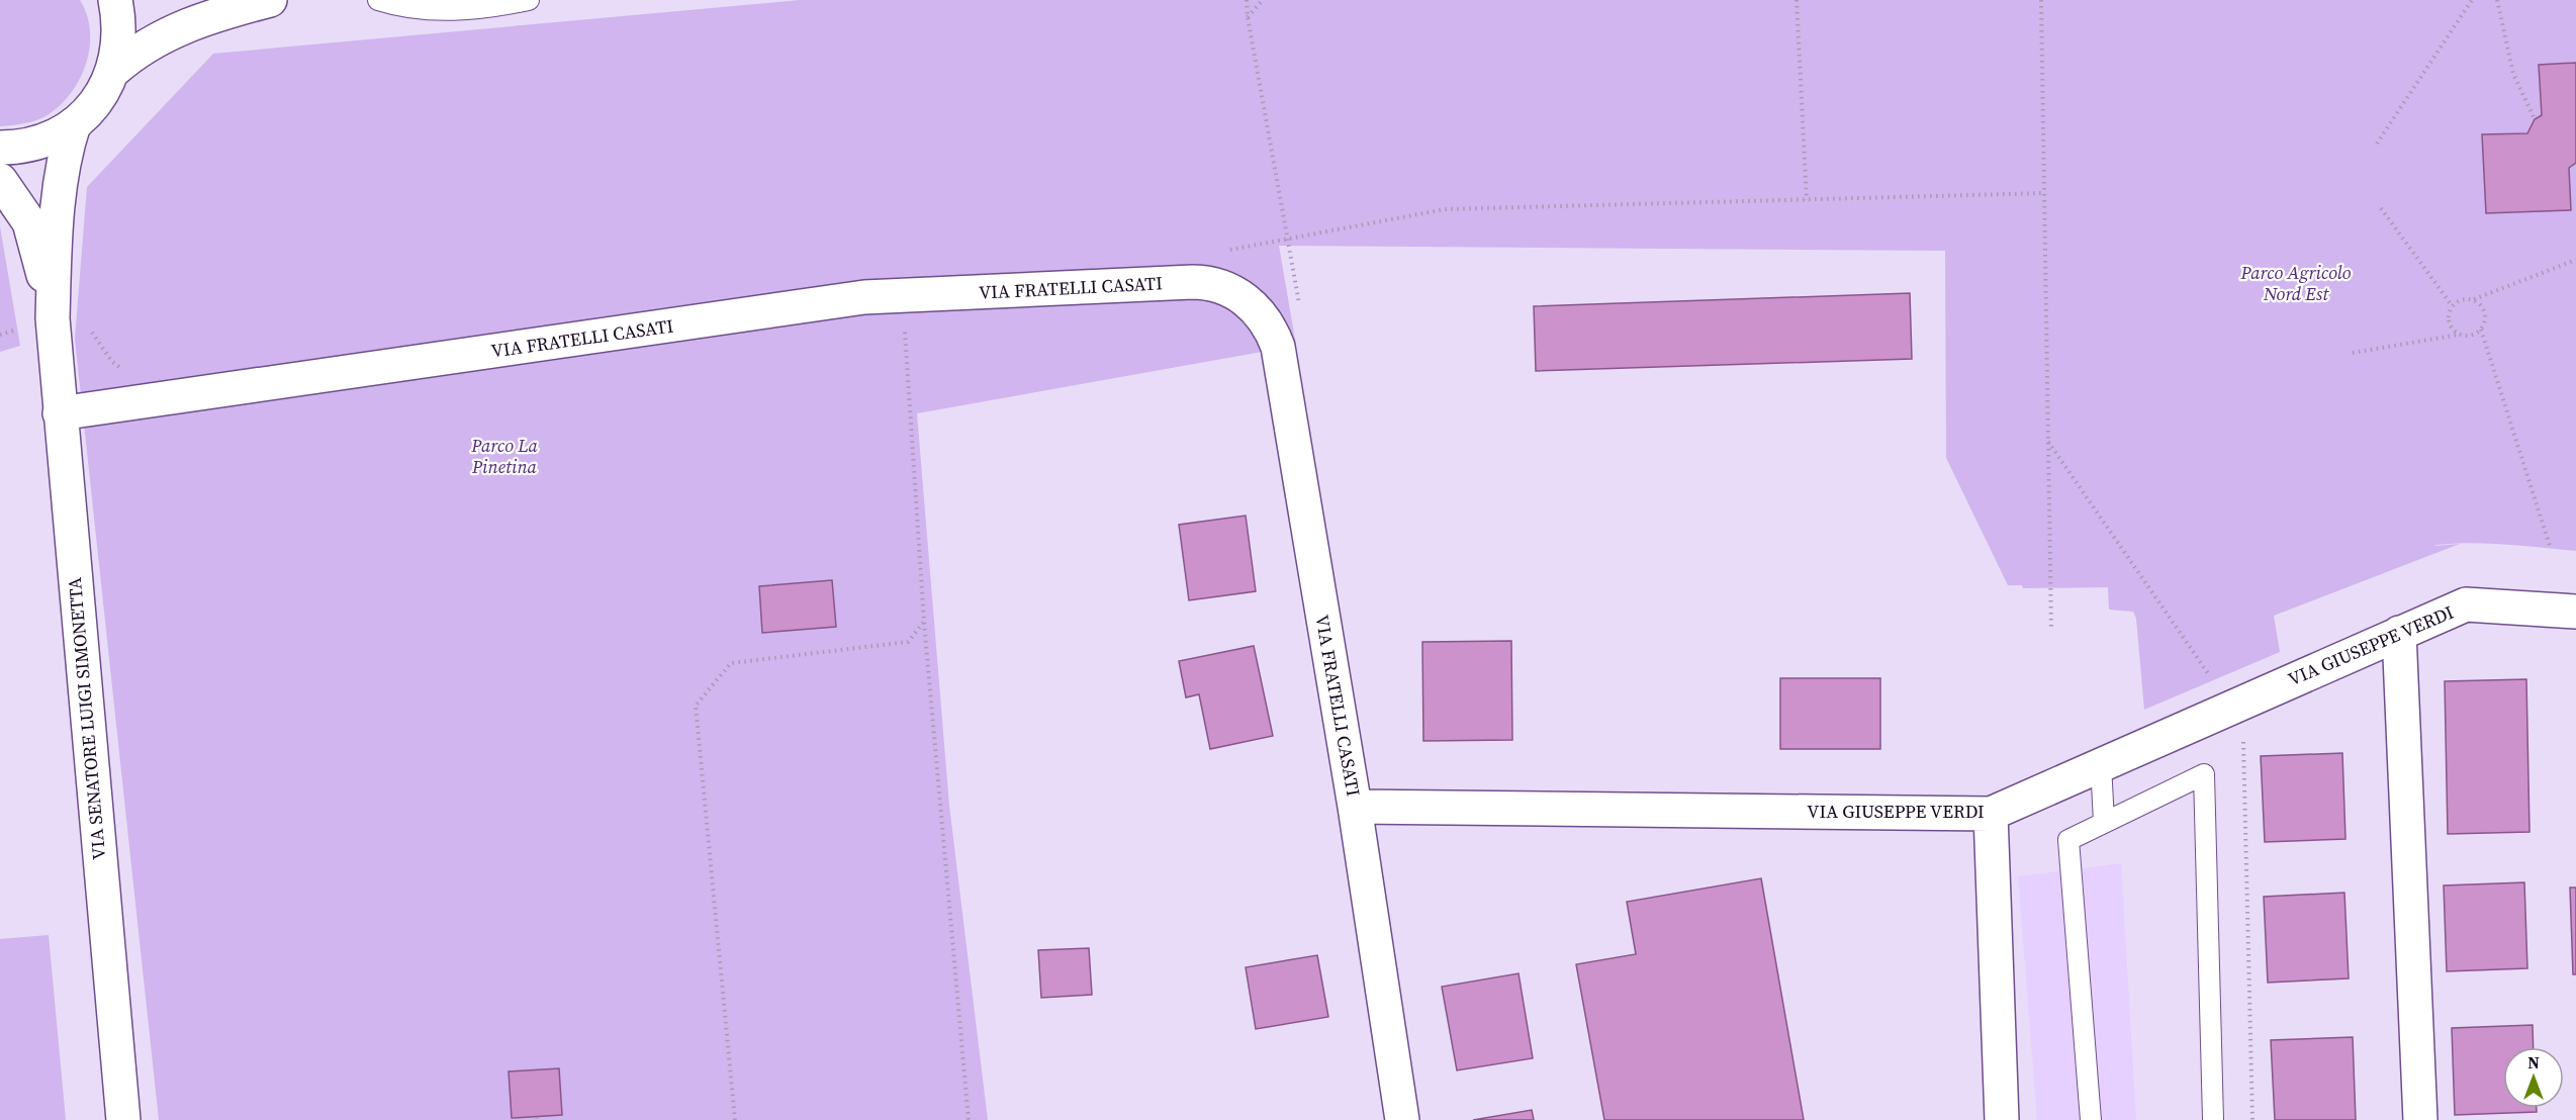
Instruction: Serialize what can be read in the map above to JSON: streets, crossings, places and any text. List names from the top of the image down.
{
  "streets": {
    "street": ["VIA FRATELLI CASATI", "VIA GIUSEPPE VERDI", "VIA SENATORE LUIGI SIMONETTA"]
  },
  "crossings": [
    ["VIA FRATELLI CASATI", "VIA GIUSEPPE VERDI"],
    ["VIA FRATELLI CASATI", "VIA SENATORE LUIGI SIMONETTA"]
  ],
  "parks": ["Parco Agricolo Nord Est", "Parco La Pinetina"],
  "north": "top"
}
